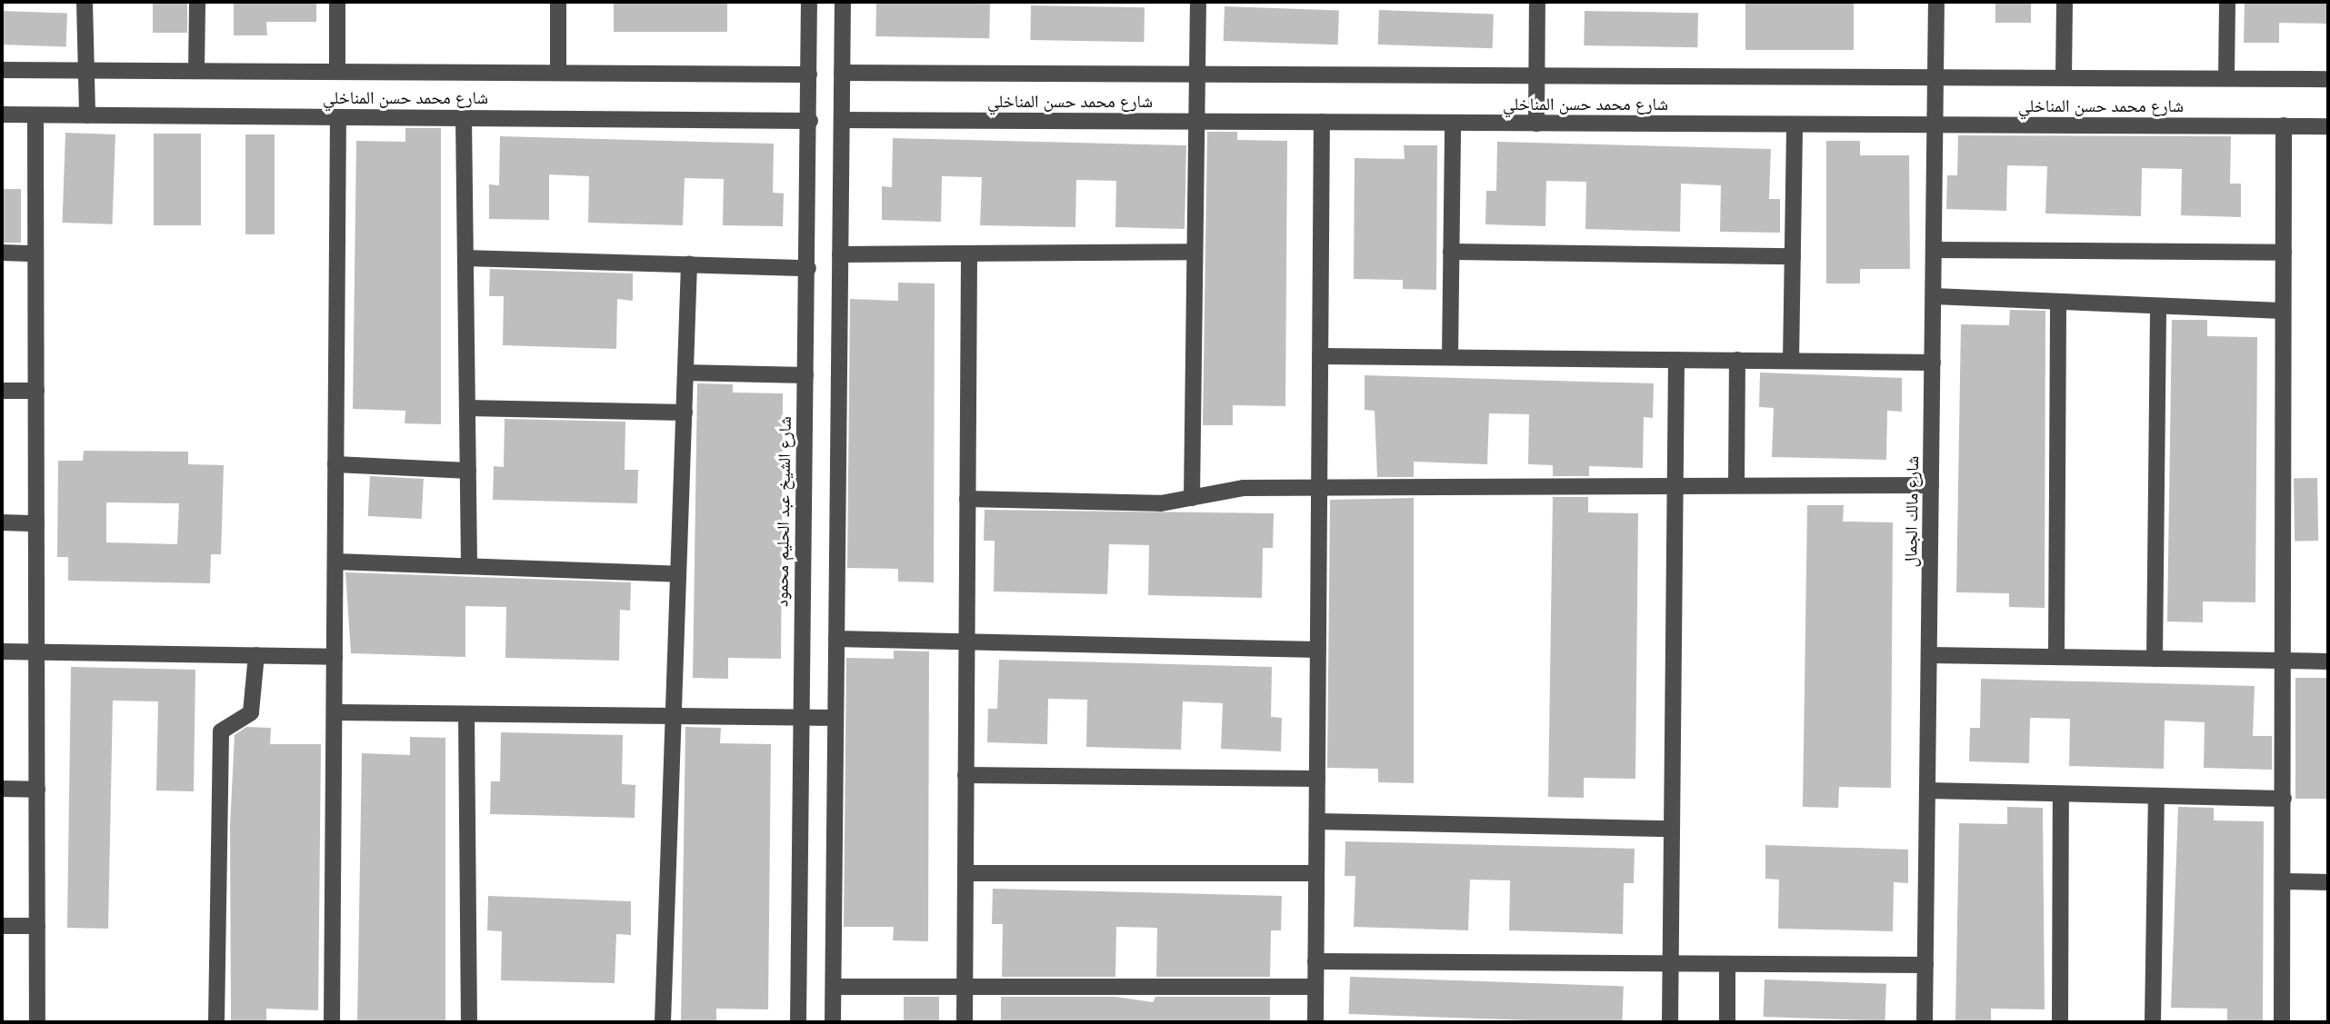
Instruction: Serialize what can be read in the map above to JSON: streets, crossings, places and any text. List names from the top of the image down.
{
  "streets": {
    "street": ["شارع محمد حسن المناخلي", "شارع الشيخ عبد الحليم محمود", "شارع مالك الجمال"]
  },
  "crossings": [
    ["شارع محمد حسن المناخلي", "شارع الشيخ عبد الحليم محمود"],
    ["شارع محمد حسن المناخلي", "شارع مالك الجمال"]
  ]
}
